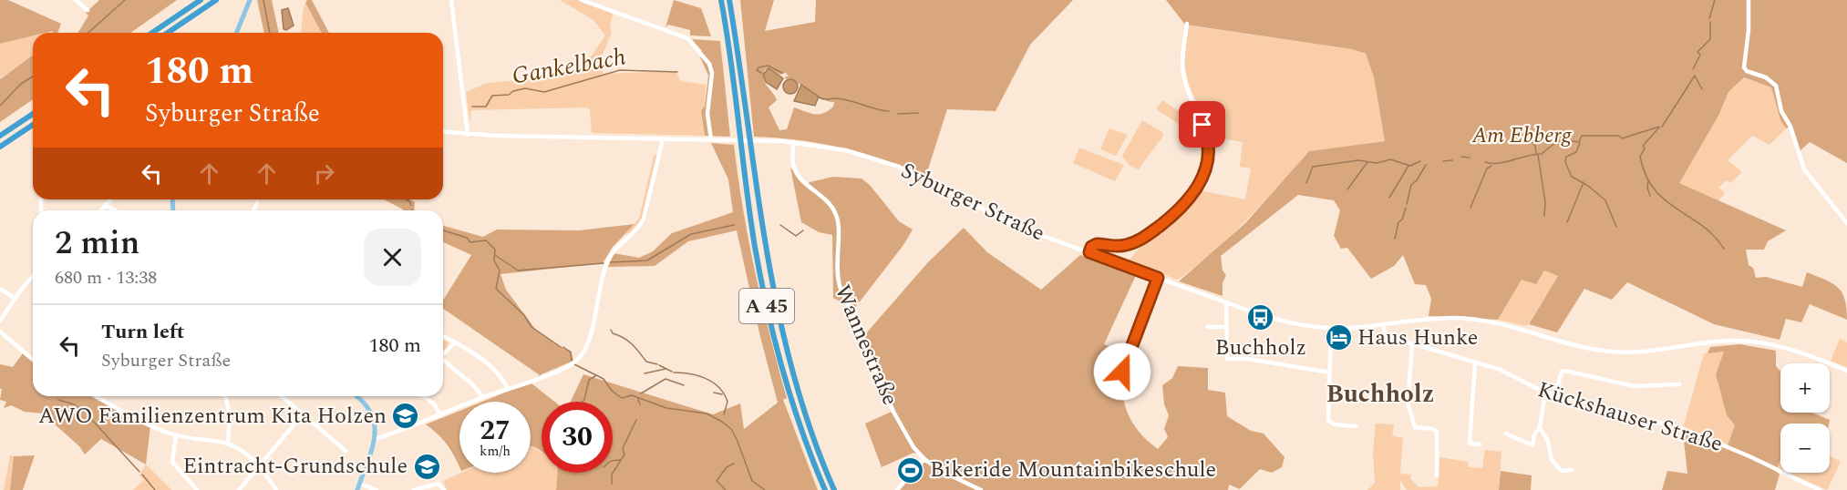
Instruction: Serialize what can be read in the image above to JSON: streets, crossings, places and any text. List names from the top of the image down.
{
  "streets": {
    "highway": ["A 45"],
    "street": ["Syburger Straße", "Wannestraße", "Kückshauser Straße"]
  },
  "crossings": [
    ["Syburger Straße", "Wannestraße"],
    ["Syburger Straße", "Kückshauser Straße"]
  ],
  "districts": ["Buchholz"],
  "water": ["Gankelbach"],
  "parks": ["Am Ebberg"],
  "places": {
    "bus stop": ["Buchholz"],
    "hotel": ["Haus Hunke"],
    "school or university": ["AWO Familienzentrum Kita Holzen", "Eintracht-Grundschule"],
    "sports": ["Bikeride Mountainbikeschule"]
  },
  "page": {
    "turn": ["180 m", "Syburger Straße"],
    "heading": ["2 min", "680 m · 13:38"],
    "list": [
      {
        "name": "Turn left",
        "note": "Syburger Straße",
        "value": "180 m"
      }
    ],
    "map_buttons": ["+", "−"],
    "speed": "27 km/h",
    "limit": "30"
  }
}
